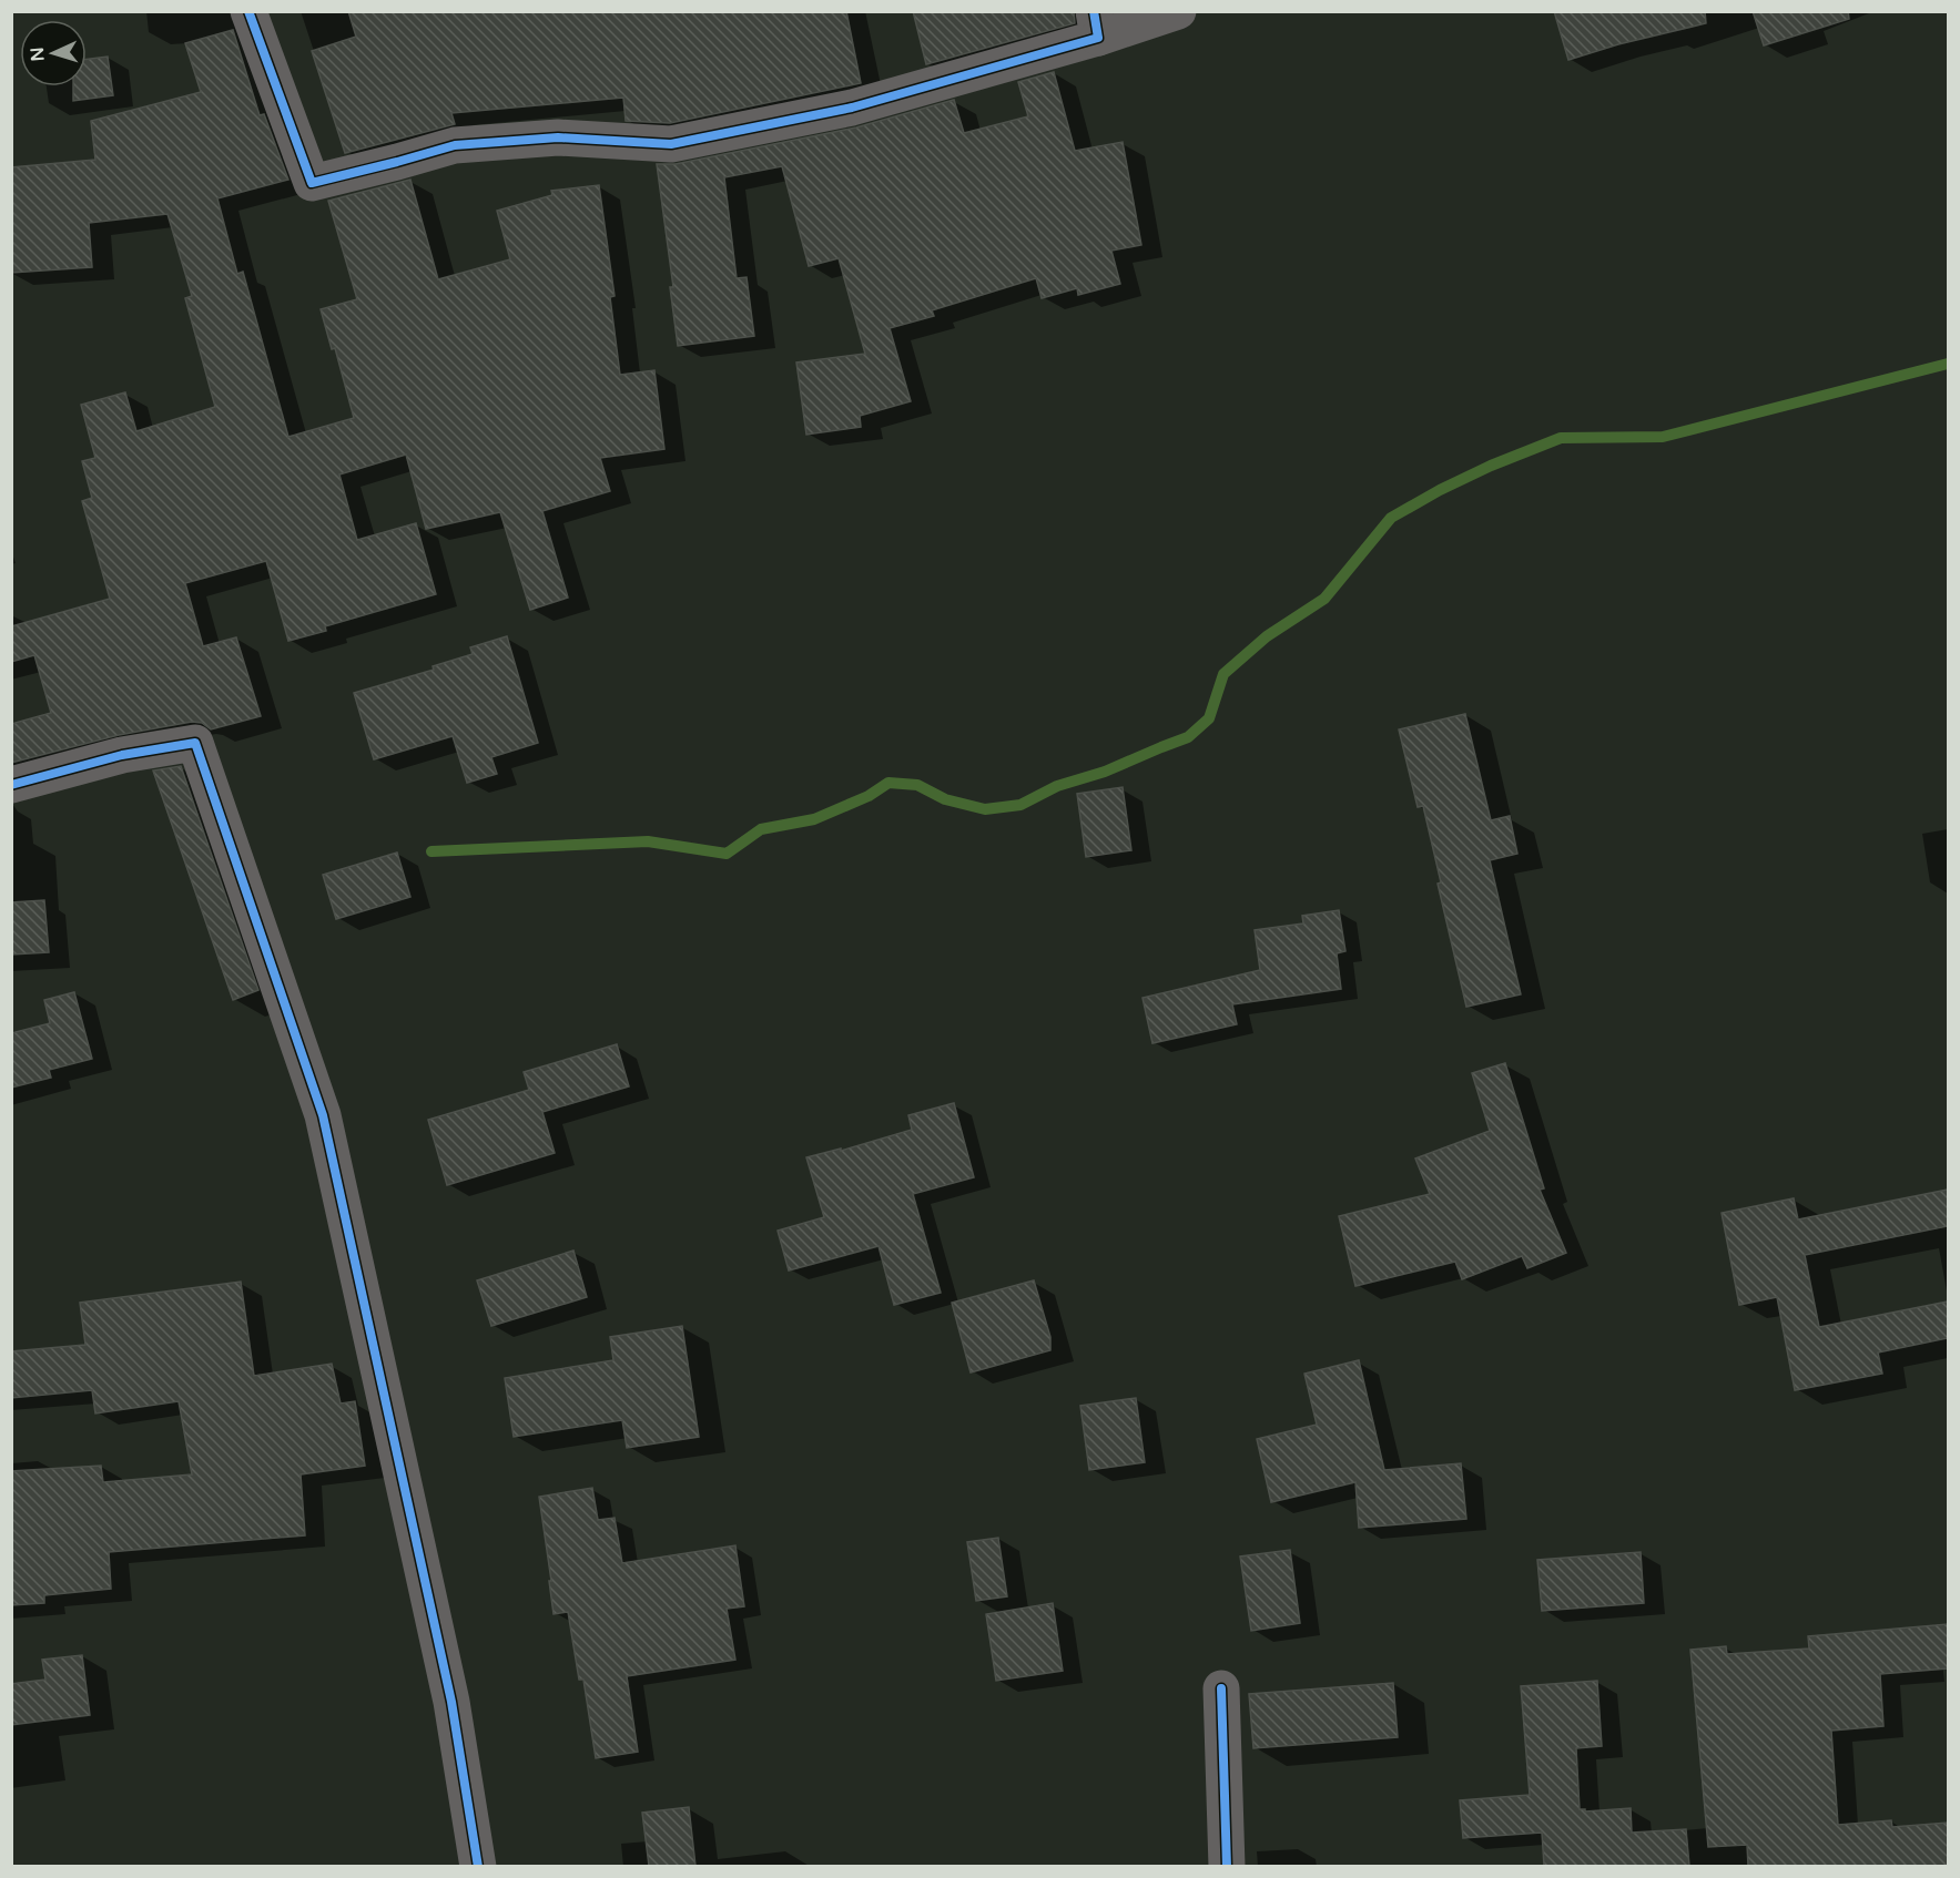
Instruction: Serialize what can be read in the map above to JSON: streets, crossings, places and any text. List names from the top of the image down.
{
  "north": "left"
}
